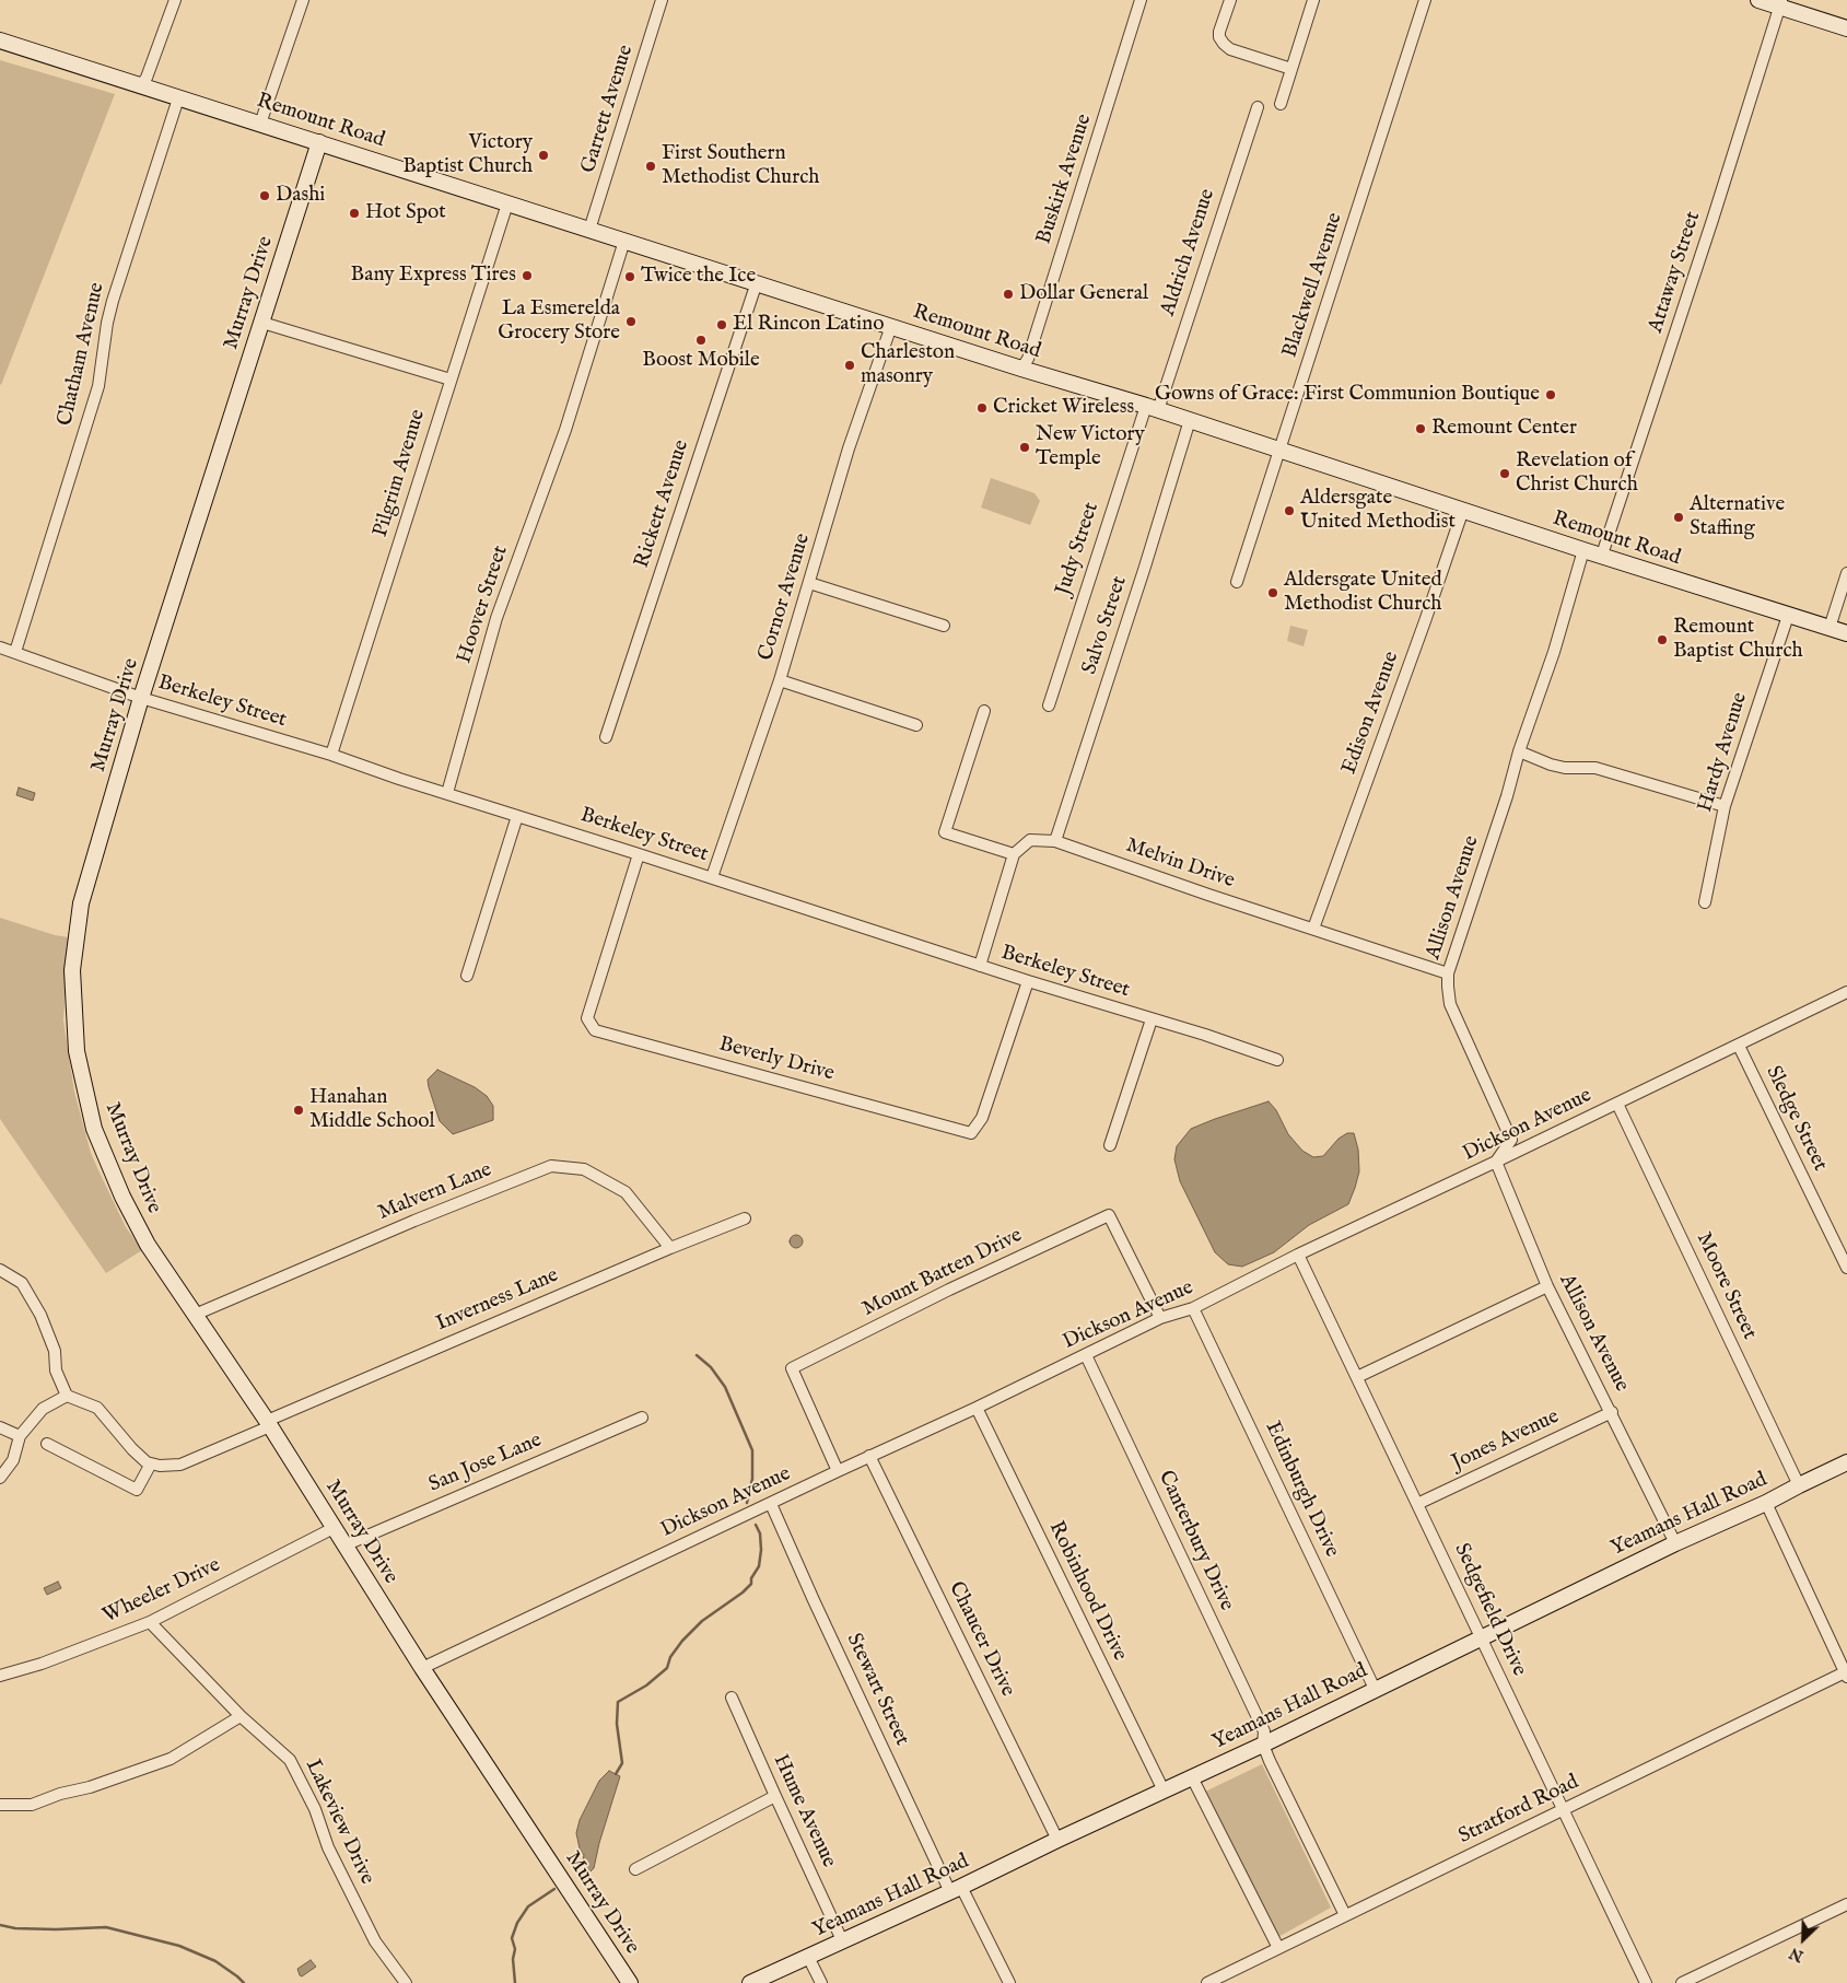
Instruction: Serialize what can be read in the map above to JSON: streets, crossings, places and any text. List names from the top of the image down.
{
  "streets": {
    "street": [
      "Garrett Avenue",
      "Remount Road",
      "Buskirk Avenue",
      "Aldrich Avenue",
      "Attaway Street",
      "Blackwell Avenue",
      "Murray Drive",
      "Chatham Avenue",
      "Pilgrim Avenue",
      "Rickett Avenue",
      "Judy Street",
      "Cornor Avenue",
      "Hoover Street",
      "Salvo Street",
      "Berkeley Street",
      "Edison Avenue",
      "Hardy Avenue",
      "Melvin Drive",
      "Allison Avenue",
      "Beverly Drive",
      "Sledge Street",
      "Dickson Avenue",
      "Malvern Lane",
      "Mount Batten Drive",
      "Moore Street",
      "Inverness Lane",
      "Jones Avenue",
      "San Jose Lane",
      "Edinburgh Drive",
      "Yeamans Hall Road",
      "Canterbury Drive",
      "Wheeler Drive",
      "Robinhood Drive",
      "Sedgefield Drive",
      "Chaucer Drive",
      "Stewart Street",
      "Stratford Road",
      "Hume Avenue",
      "Lakeview Drive"
    ]
  },
  "crossings": [
    ["Garrett Avenue", "Remount Road"],
    ["Remount Road", "Buskirk Avenue"],
    ["Remount Road", "Aldrich Avenue"],
    ["Remount Road", "Attaway Street"],
    ["Remount Road", "Blackwell Avenue"],
    ["Remount Road", "Murray Drive"],
    ["Remount Road", "Chatham Avenue"],
    ["Remount Road", "Pilgrim Avenue"],
    ["Remount Road", "Rickett Avenue"],
    ["Remount Road", "Judy Street"],
    ["Remount Road", "Cornor Avenue"],
    ["Remount Road", "Hoover Street"],
    ["Remount Road", "Salvo Street"],
    ["Remount Road", "Edison Avenue"],
    ["Remount Road", "Hardy Avenue"],
    ["Remount Road", "Allison Avenue"],
    ["Aldrich Avenue", "Judy Street"],
    ["Murray Drive", "Berkeley Street"],
    ["Murray Drive", "Dickson Avenue"],
    ["Murray Drive", "Malvern Lane"],
    ["Murray Drive", "Inverness Lane"],
    ["Murray Drive", "San Jose Lane"],
    ["Murray Drive", "Wheeler Drive"],
    ["Chatham Avenue", "Berkeley Street"],
    ["Pilgrim Avenue", "Berkeley Street"],
    ["Cornor Avenue", "Berkeley Street"],
    ["Hoover Street", "Berkeley Street"],
    ["Salvo Street", "Melvin Drive"],
    ["Berkeley Street", "Beverly Drive"],
    ["Edison Avenue", "Melvin Drive"],
    ["Melvin Drive", "Allison Avenue"],
    ["Allison Avenue", "Dickson Avenue"],
    ["Allison Avenue", "Jones Avenue"],
    ["Allison Avenue", "Yeamans Hall Road"],
    ["Sledge Street", "Dickson Avenue"],
    ["Dickson Avenue", "Mount Batten Drive"],
    ["Dickson Avenue", "Moore Street"],
    ["Dickson Avenue", "Edinburgh Drive"],
    ["Dickson Avenue", "Canterbury Drive"],
    ["Dickson Avenue", "Robinhood Drive"],
    ["Dickson Avenue", "Sedgefield Drive"],
    ["Dickson Avenue", "Chaucer Drive"],
    ["Dickson Avenue", "Stewart Street"],
    ["Malvern Lane", "Inverness Lane"],
    ["Moore Street", "Yeamans Hall Road"],
    ["Jones Avenue", "Sedgefield Drive"],
    ["Edinburgh Drive", "Yeamans Hall Road"],
    ["Yeamans Hall Road", "Canterbury Drive"],
    ["Yeamans Hall Road", "Robinhood Drive"],
    ["Yeamans Hall Road", "Sedgefield Drive"],
    ["Yeamans Hall Road", "Chaucer Drive"],
    ["Yeamans Hall Road", "Stewart Street"],
    ["Yeamans Hall Road", "Hume Avenue"],
    ["Canterbury Drive", "Stratford Road"],
    ["Wheeler Drive", "Lakeview Drive"],
    ["Sedgefield Drive", "Stratford Road"]
  ],
  "places": [
    "Victory Baptist Church",
    "First Southern Methodist Church",
    "Dashi",
    "Hot Spot",
    "Bany Express Tires",
    "Twice the Ice",
    "Dollar General",
    "La Esmerelda Grocery Store",
    "El Rincon Latino",
    "Boost Mobile",
    "Charleston masonry",
    "Gowns of Grace: First Communion Boutique",
    "Cricket Wireless",
    "Remount Center",
    "New Victory Temple",
    "Revelation of Christ Church",
    "Aldersgate United Methodist",
    "Alternative Staffing",
    "Aldersgate United Methodist Church",
    "Remount Baptist Church",
    "Hanahan Middle School"
  ],
  "north": "bottom left"
}
